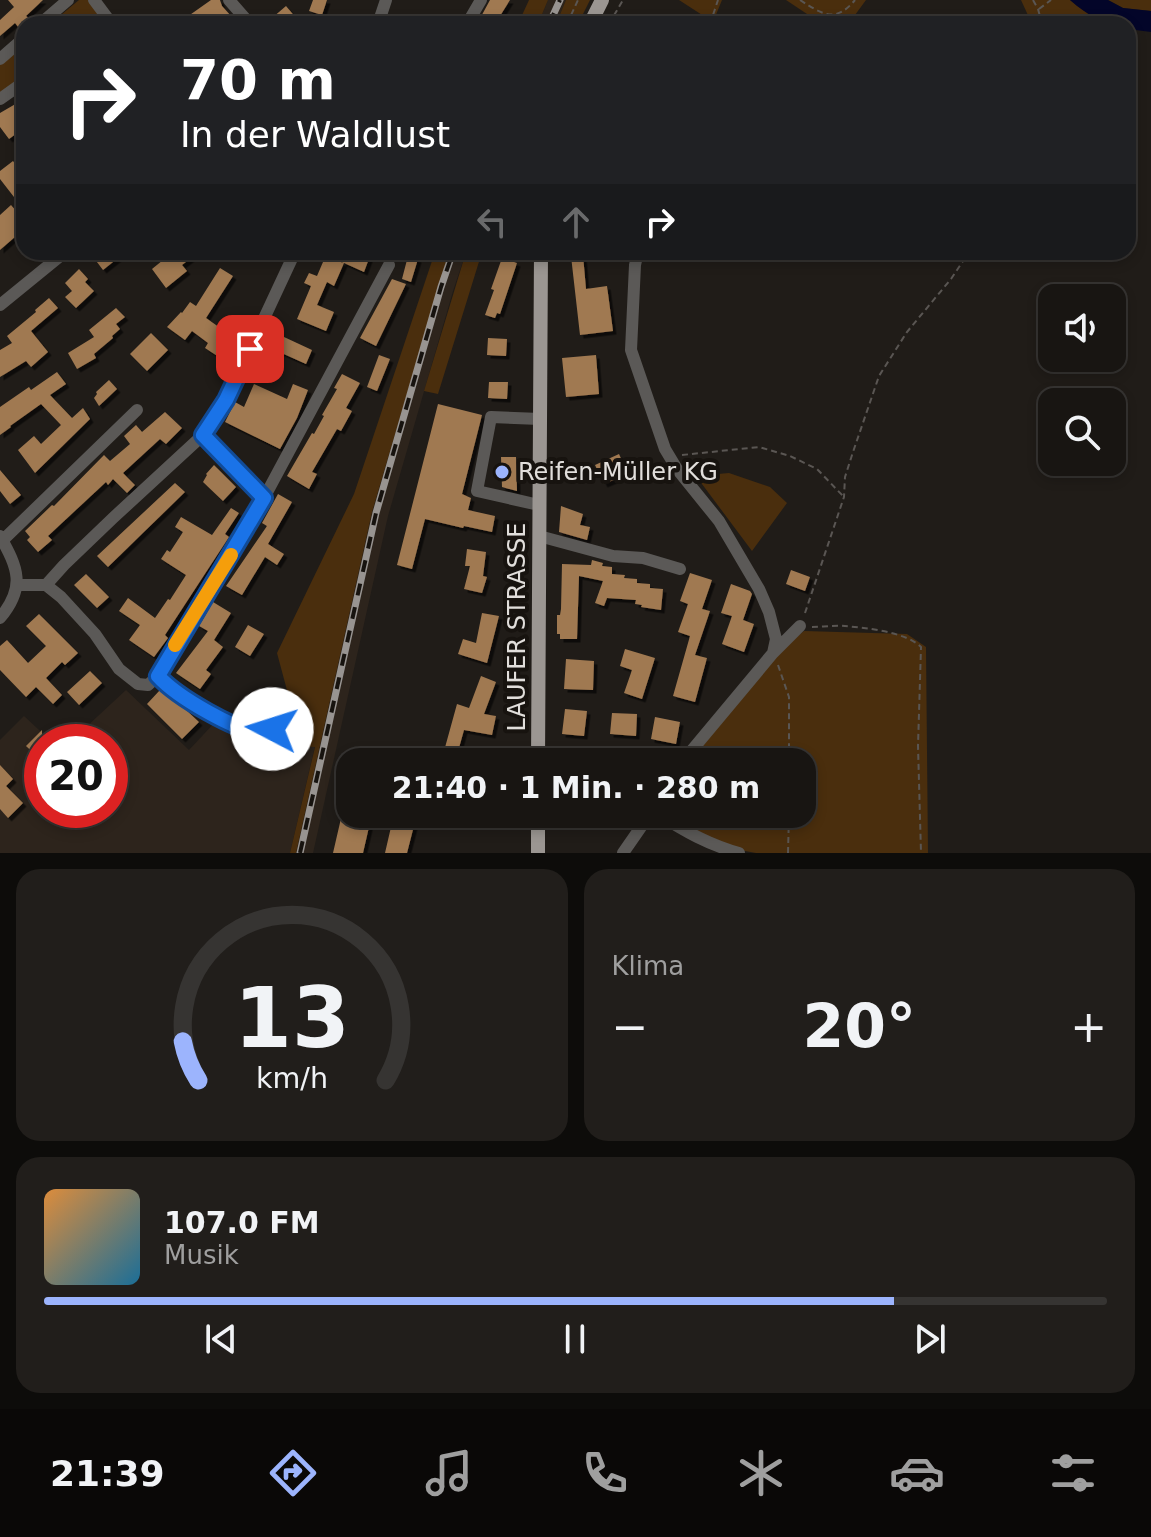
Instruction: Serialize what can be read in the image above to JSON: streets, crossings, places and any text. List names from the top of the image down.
{
  "streets": {
    "main road": ["LAUFER STRASSE"]
  },
  "places": ["Reifen-Müller KG"],
  "page": {
    "turn": ["70 m", "In der Waldlust"],
    "limit": "20",
    "trip": "21:40 · 1 Min. · 280 m",
    "tile": "Klima",
    "heat": ["−", "20°", "+"],
    "song": ["107.0 FM", "Musik"],
    "tabs": "21:39",
    "gauge": ["13", "km/h"]
  }
}
